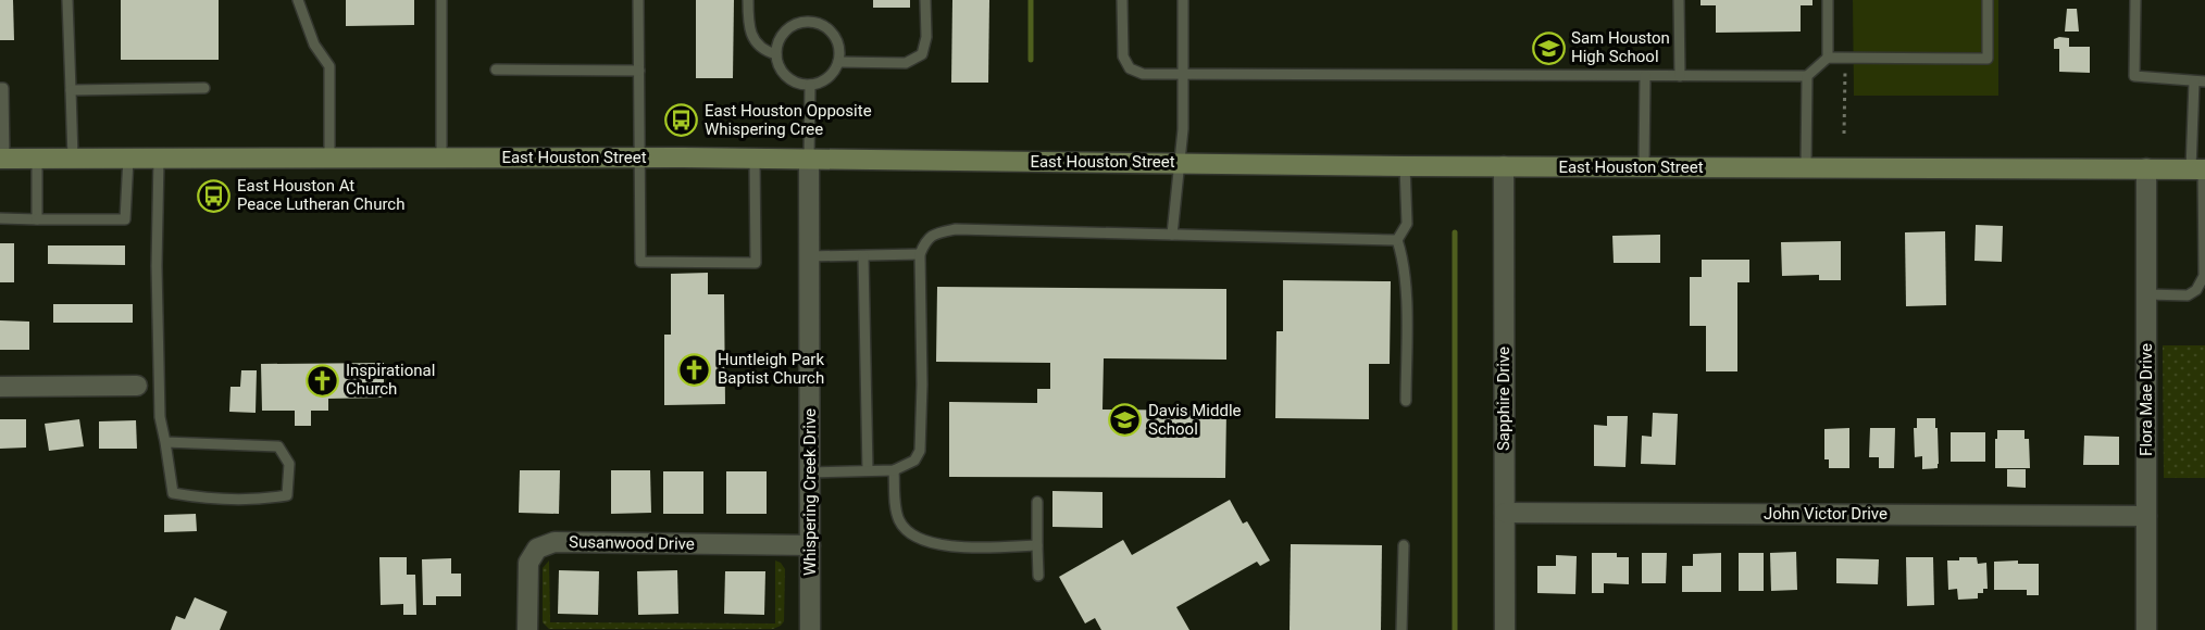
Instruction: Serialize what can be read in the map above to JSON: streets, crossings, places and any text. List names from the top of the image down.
{
  "streets": {
    "main road": ["East Houston Street"],
    "street": [
      "Sapphire Drive",
      "Flora Mae Drive",
      "Whispering Creek Drive",
      "John Victor Drive",
      "Susanwood Drive"
    ]
  },
  "crossings": [
    ["East Houston Street", "Sapphire Drive"],
    ["East Houston Street", "Flora Mae Drive"],
    ["East Houston Street", "Whispering Creek Drive"],
    ["Sapphire Drive", "John Victor Drive"],
    ["Flora Mae Drive", "John Victor Drive"],
    ["Whispering Creek Drive", "Susanwood Drive"]
  ],
  "places": {
    "school or university": ["Sam Houston High School", "Davis Middle School"],
    "bus stop": ["East Houston Opposite Whispering Cree", "East Houston At Peace Lutheran Church"],
    "church": ["Huntleigh Park Baptist Church", "Inspirational Church"]
  }
}
